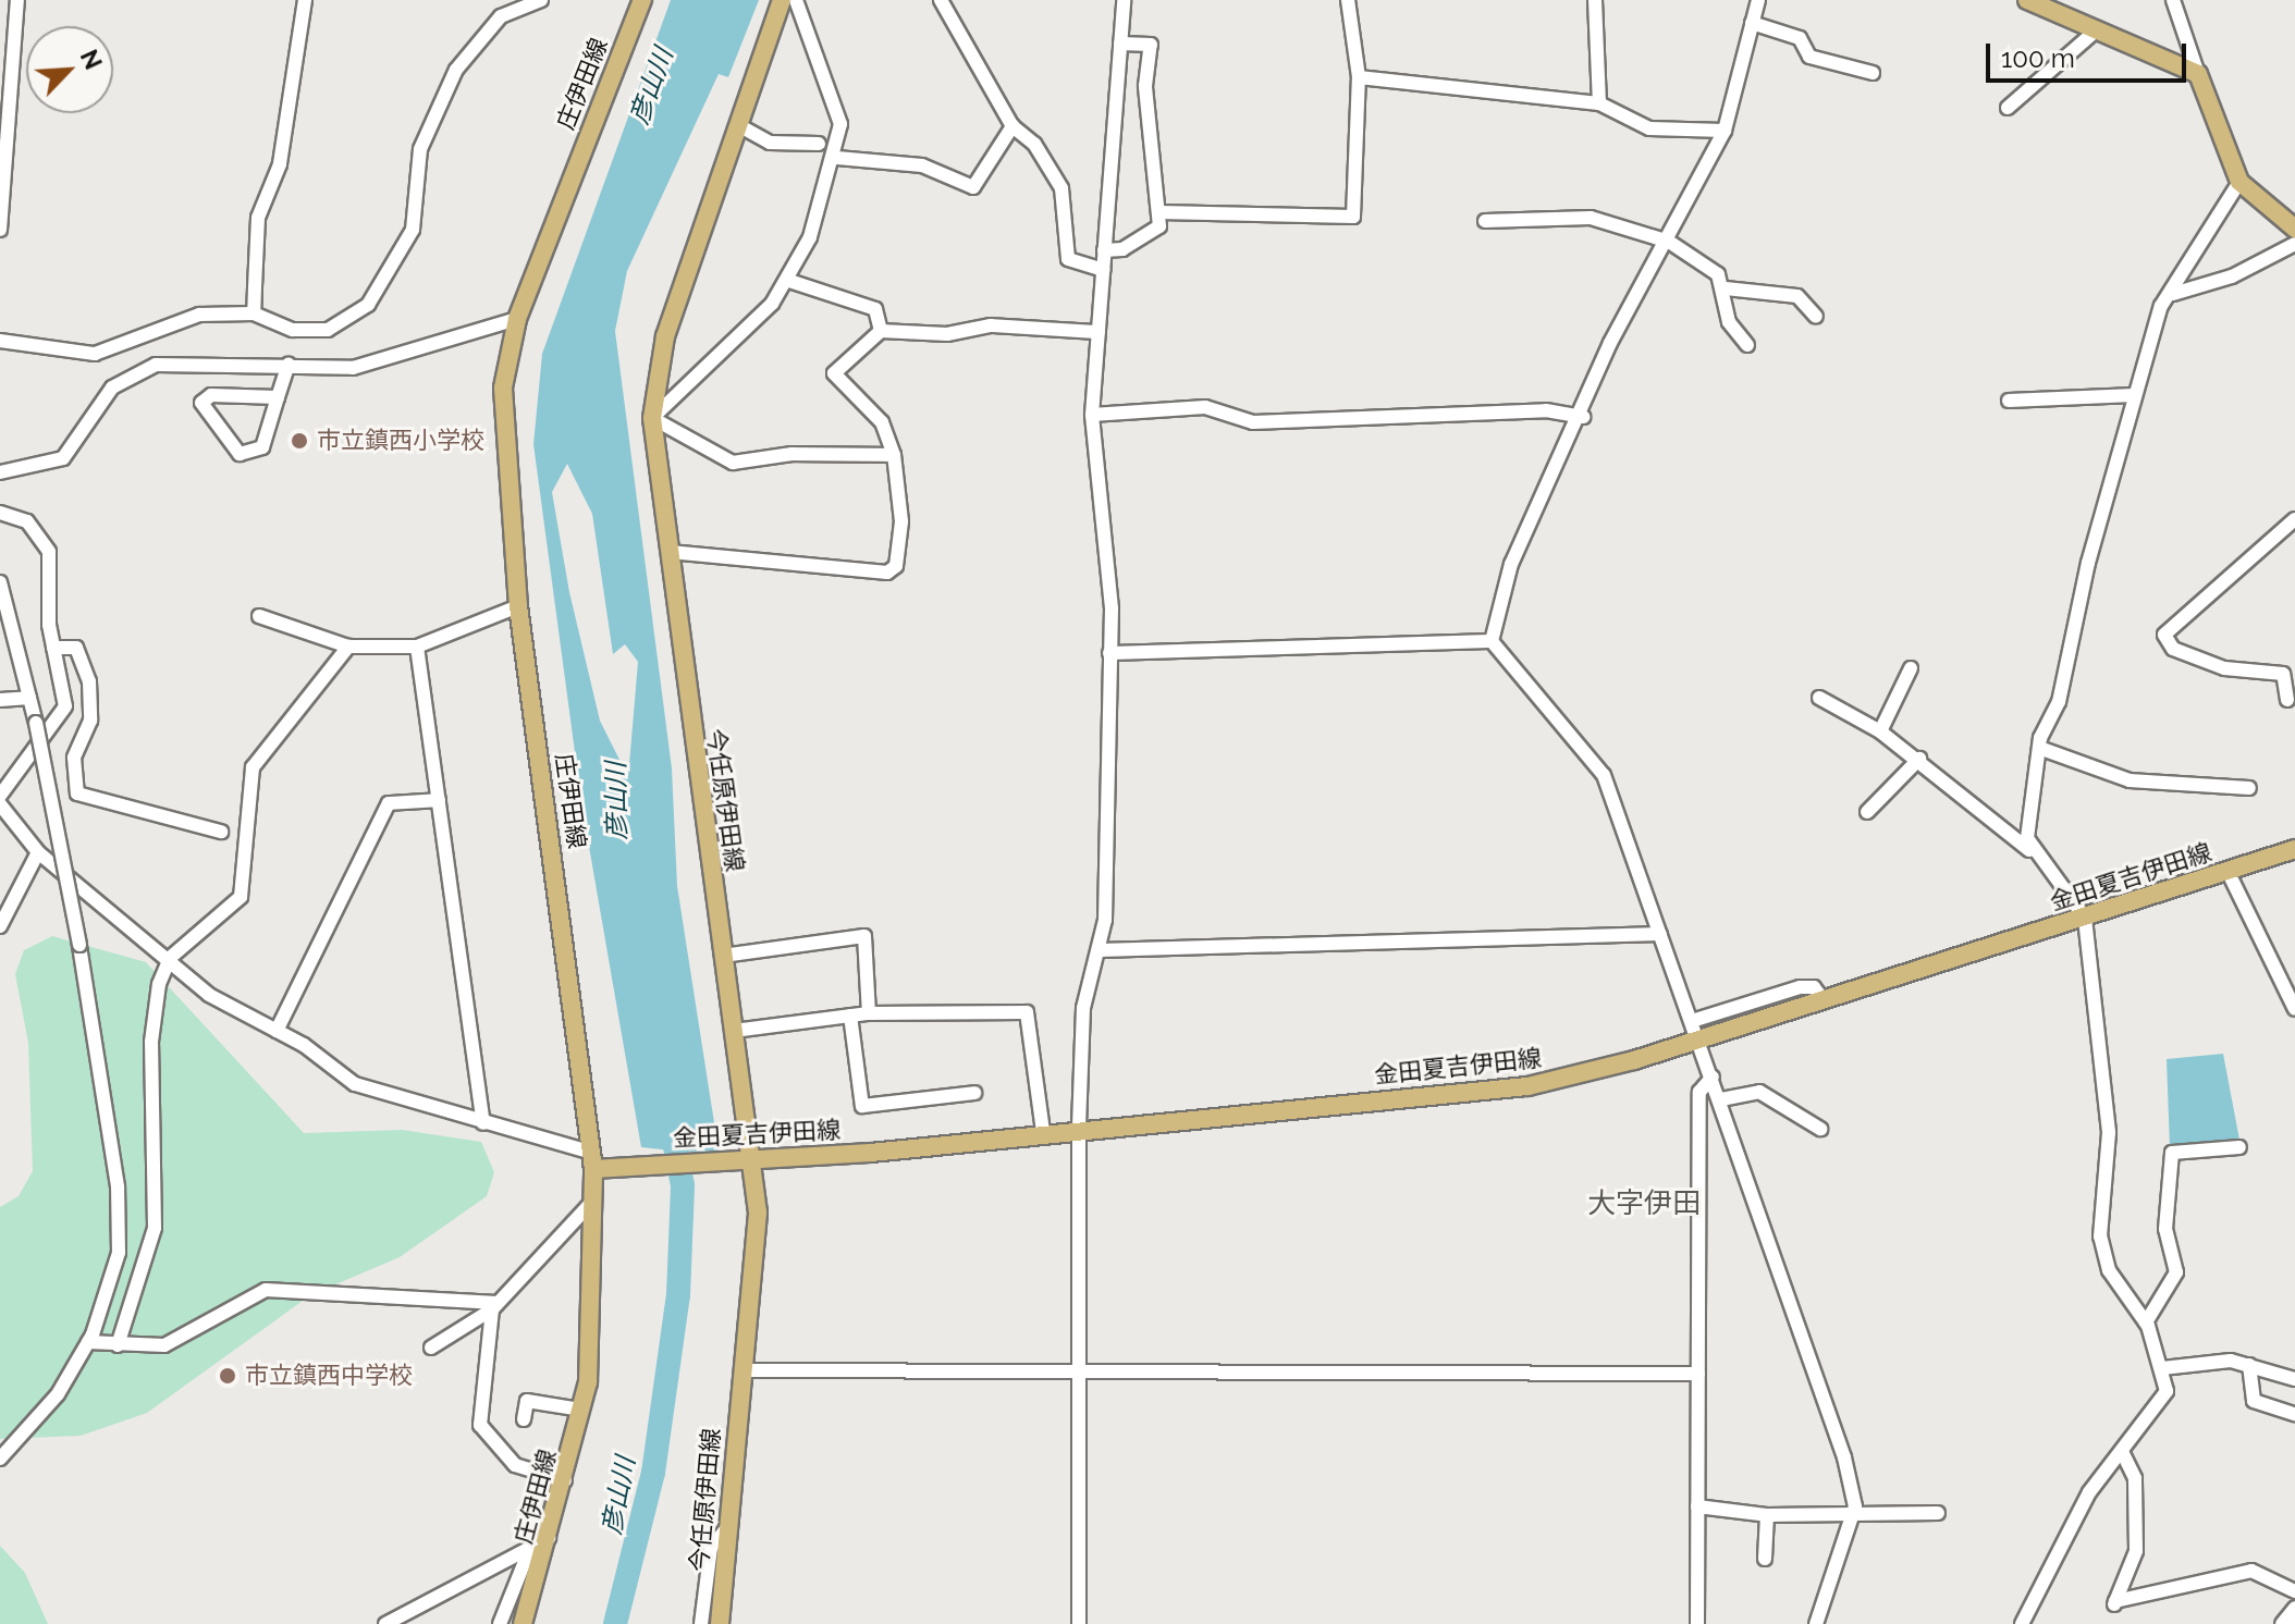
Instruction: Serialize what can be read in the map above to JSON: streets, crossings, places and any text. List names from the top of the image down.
{
  "streets": {
    "main road": ["庄伊田線", "今任原伊田線", "金田夏吉伊田線"]
  },
  "crossings": [
    ["庄伊田線", "金田夏吉伊田線"],
    ["今任原伊田線", "金田夏吉伊田線"]
  ],
  "districts": ["大字伊田"],
  "water": ["彦山川"],
  "places": ["市立鎮西小学校", "市立鎮西中学校"],
  "scale_bar": "100 m",
  "north": "top right"
}
